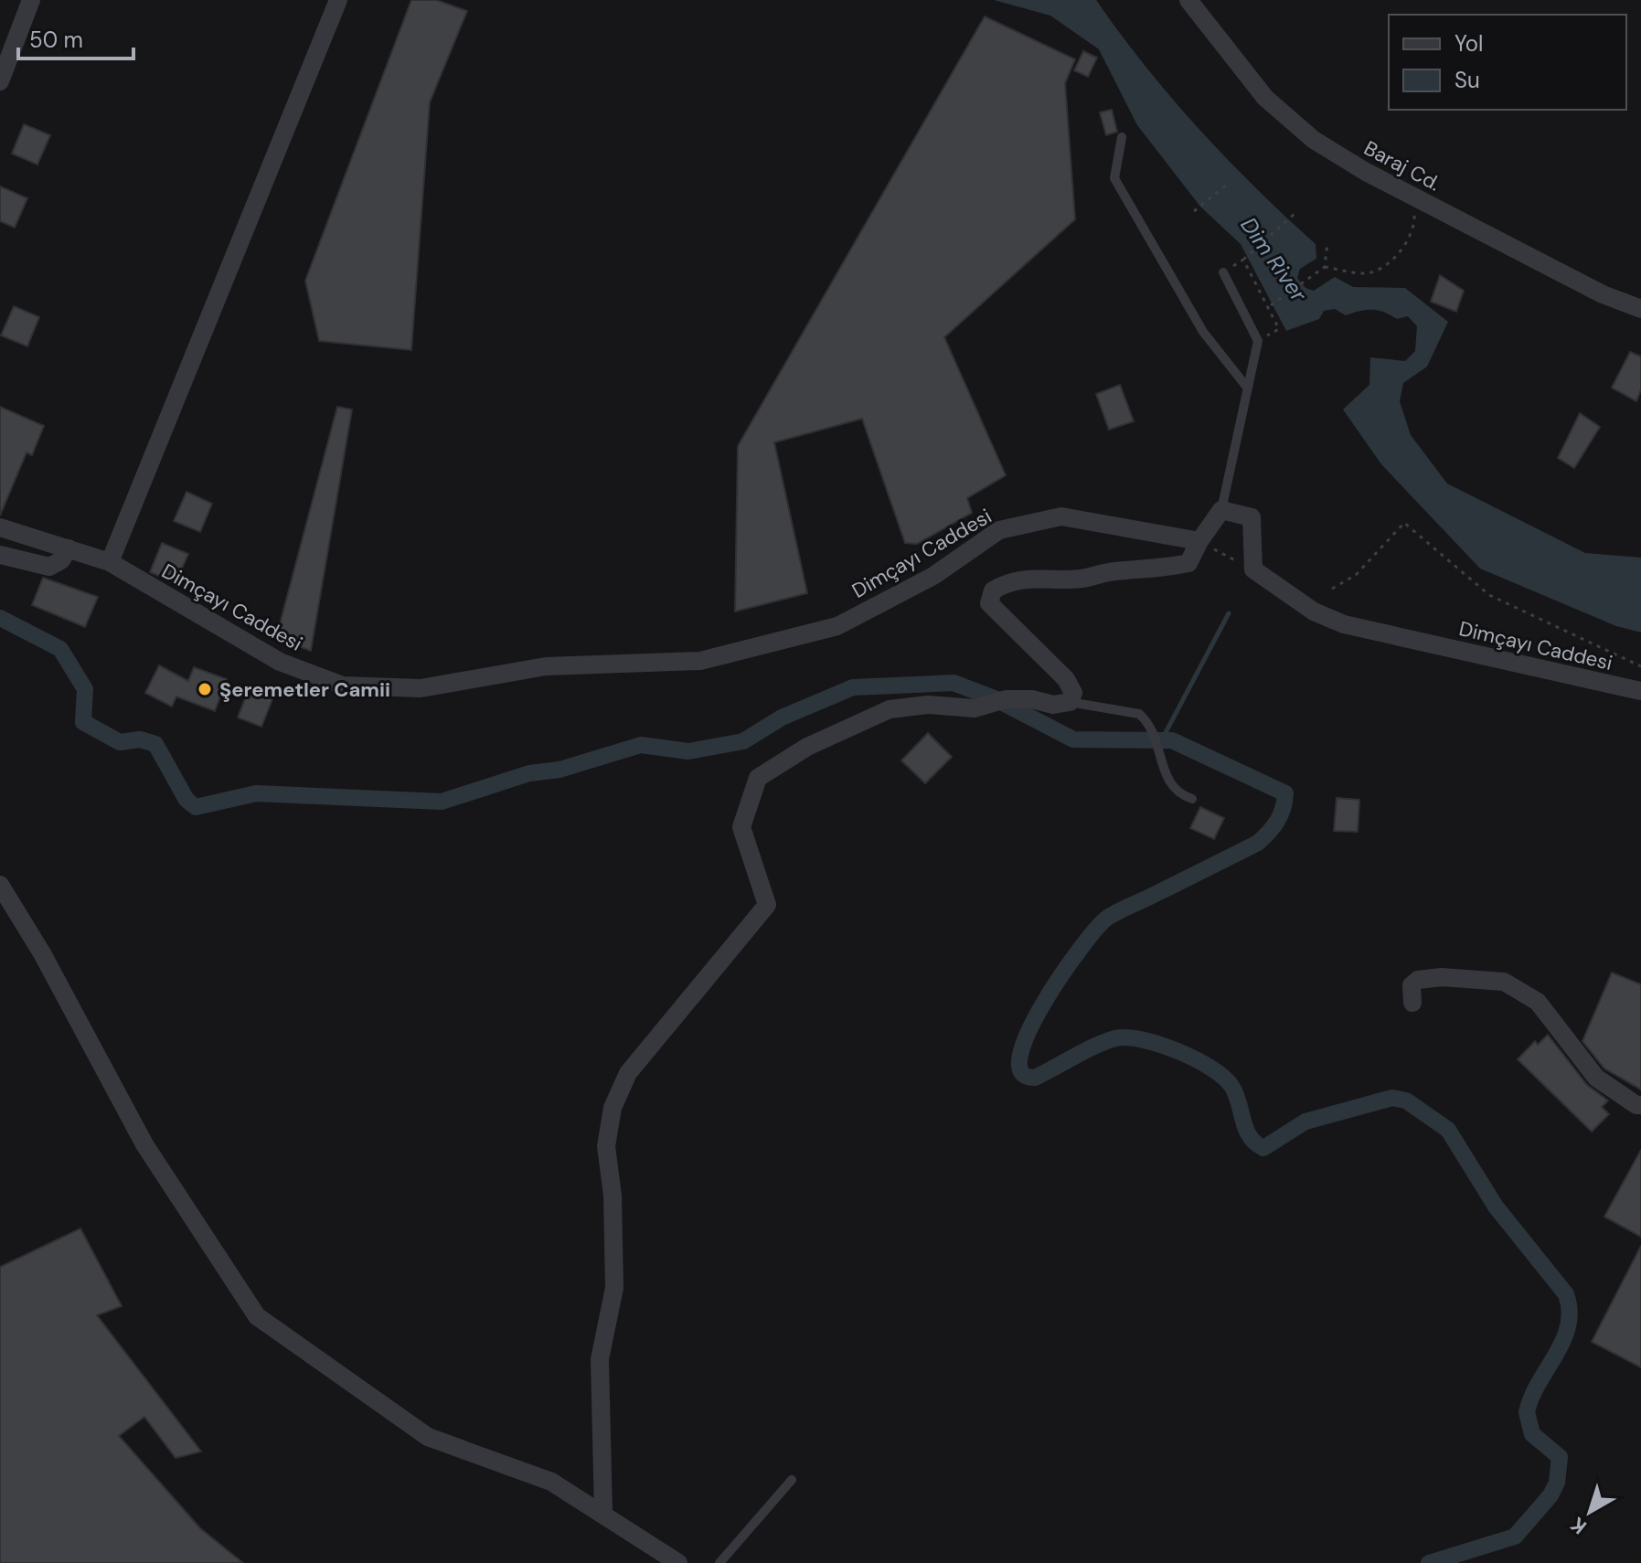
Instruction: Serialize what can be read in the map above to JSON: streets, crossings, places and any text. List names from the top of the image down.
{
  "streets": {
    "street": ["Baraj Cd.", "Dimçayı Caddesi"]
  },
  "water": ["Dim River"],
  "places": ["Şeremetler Camii"],
  "legend": ["Yol", "Su"],
  "scale_bar": "50 m",
  "north": "bottom left"
}
